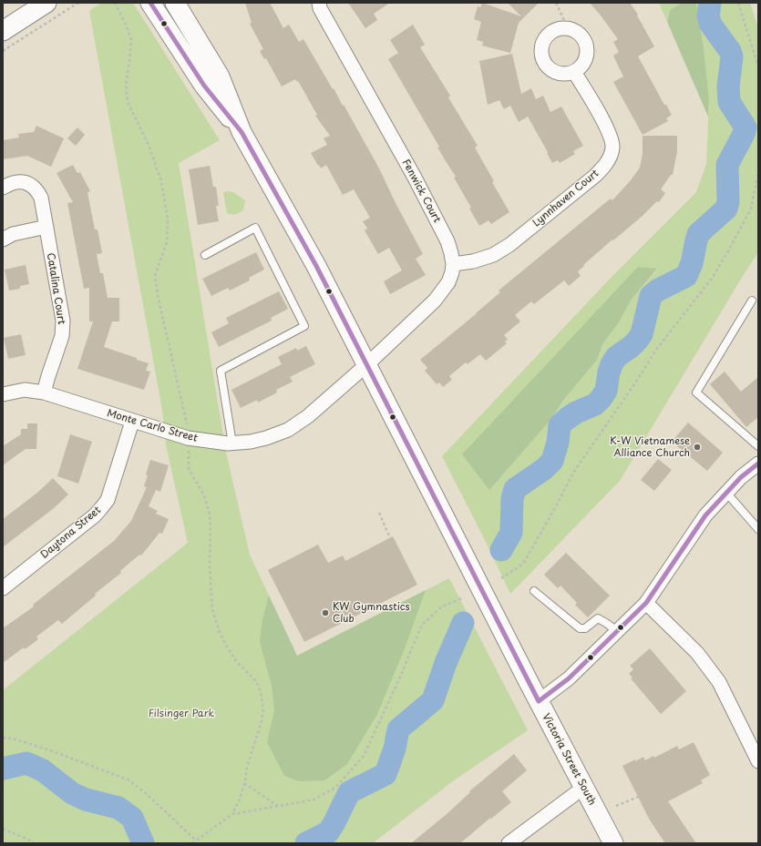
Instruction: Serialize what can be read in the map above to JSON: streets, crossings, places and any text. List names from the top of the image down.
{
  "streets": {
    "main road": ["Victoria Street South"],
    "street": [
      "Fenwick Court",
      "Lynnhaven Court",
      "Catalina Court",
      "Monte Carlo Street",
      "Daytona Street"
    ]
  },
  "crossings": [
    ["Fenwick Court", "Lynnhaven Court"],
    ["Fenwick Court", "Monte Carlo Street"],
    ["Fenwick Court", "Victoria Street South"],
    ["Catalina Court", "Monte Carlo Street"],
    ["Monte Carlo Street", "Daytona Street"],
    ["Monte Carlo Street", "Victoria Street South"]
  ],
  "parks": ["Filsinger Park"],
  "places": ["K-W Vietnamese Alliance Church", "KW Gymnastics Club"]
}
